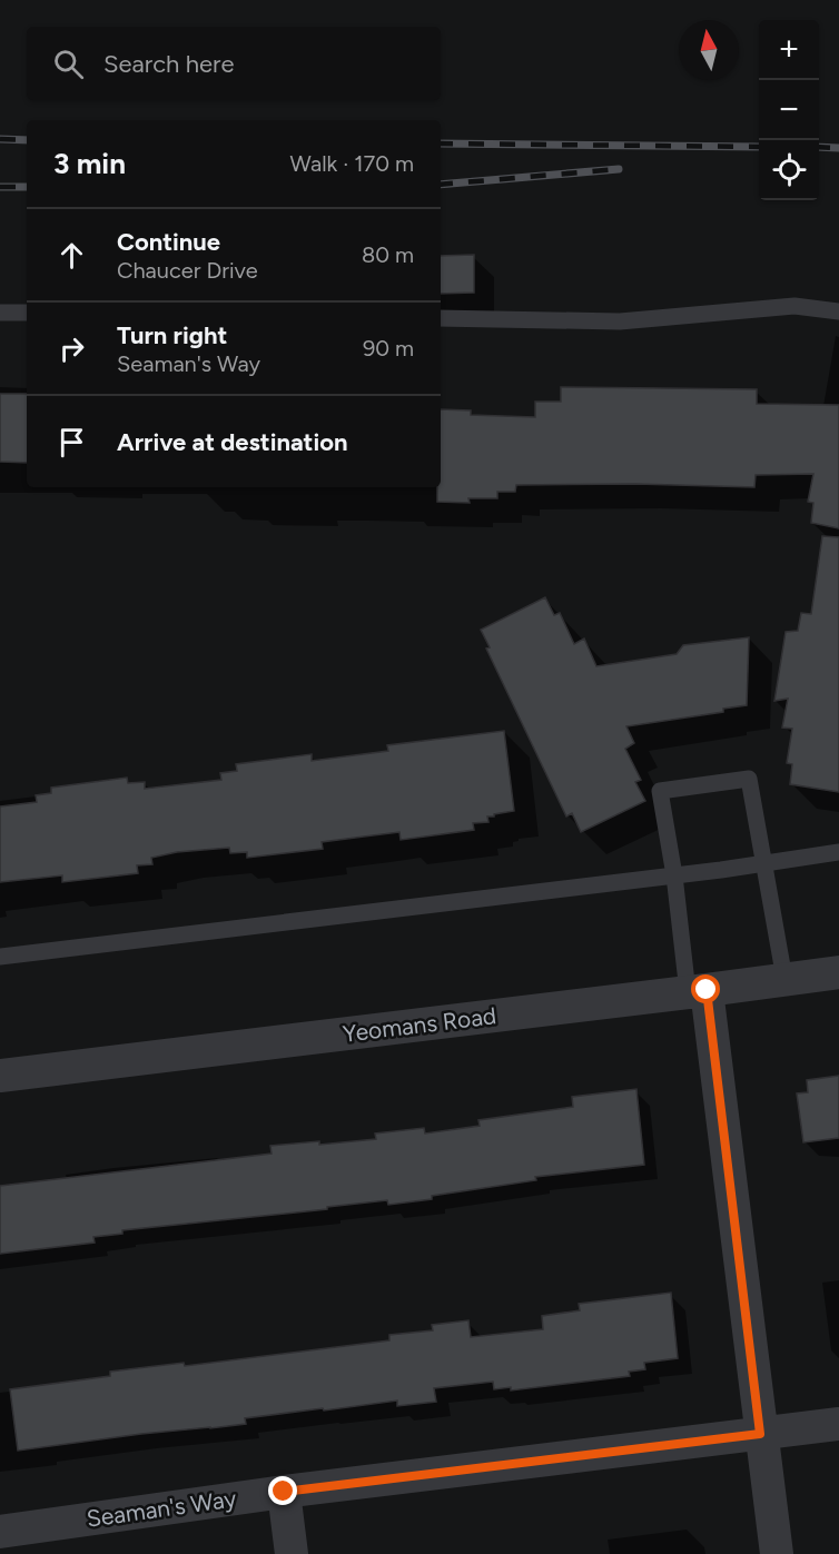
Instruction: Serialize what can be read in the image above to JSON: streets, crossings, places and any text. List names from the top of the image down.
{
  "streets": {
    "street": ["Yeomans Road", "Seaman's Way"]
  },
  "north": "top",
  "page": {
    "map_buttons": ["+", "−"],
    "search": "Search here",
    "heading": ["3 min", "Walk · 170 m"],
    "list": [
      ["Continue", "Chaucer Drive", "80 m"],
      ["Turn right", "Seaman's Way", "90 m"],
      "Arrive at destination"
    ]
  }
}
